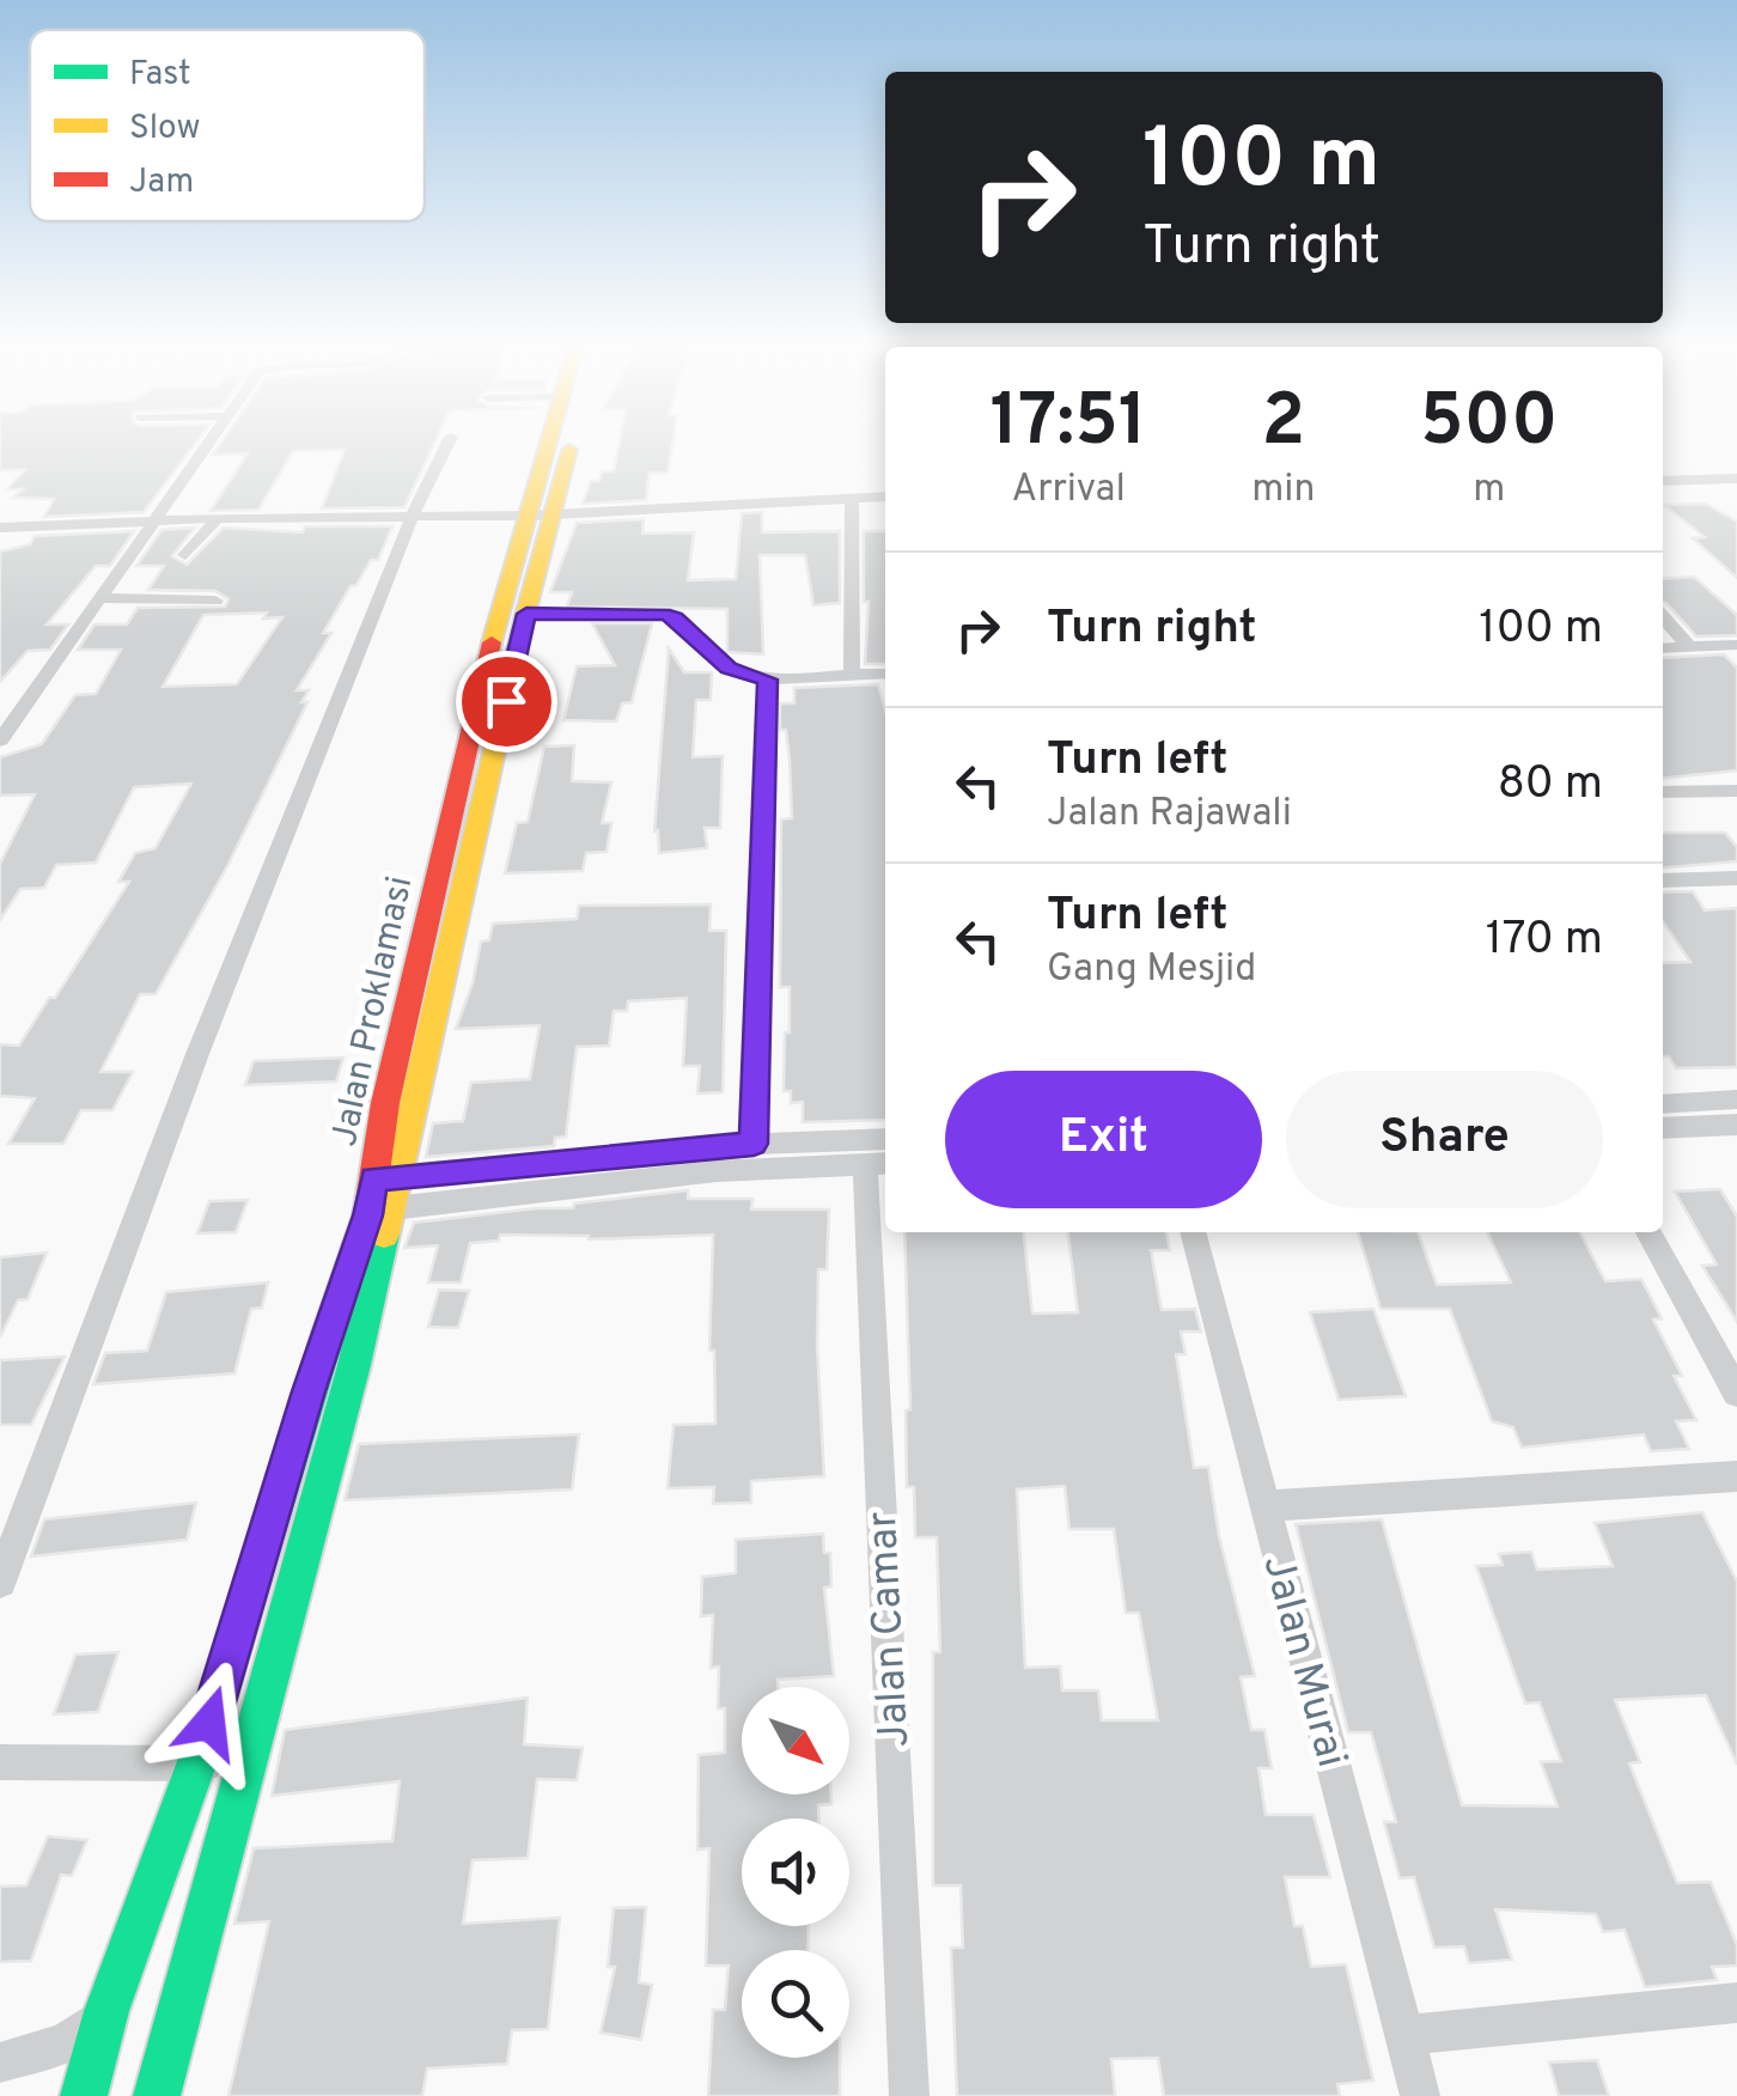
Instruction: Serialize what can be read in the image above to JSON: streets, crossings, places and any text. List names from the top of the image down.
{
  "streets": {
    "street": ["Jalan Proklamasi", "Jalan Camar", "Jalan Murai"]
  },
  "legend": ["Fast", "Slow", "Jam"],
  "north": "bottom right",
  "page": {
    "turn": ["100 m", "Turn right"],
    "eta": [
      "17:51",
      "Arrival",
      "2",
      "min",
      "500",
      "m"
    ],
    "list": [
      {
        "name": "Turn right",
        "value": "100 m"
      },
      {
        "name": "Turn left",
        "note": "Jalan Rajawali",
        "value": "80 m"
      },
      {
        "name": "Turn left",
        "note": "Gang Mesjid",
        "value": "170 m"
      }
    ],
    "buttons": ["Exit", "Share"]
  }
}
